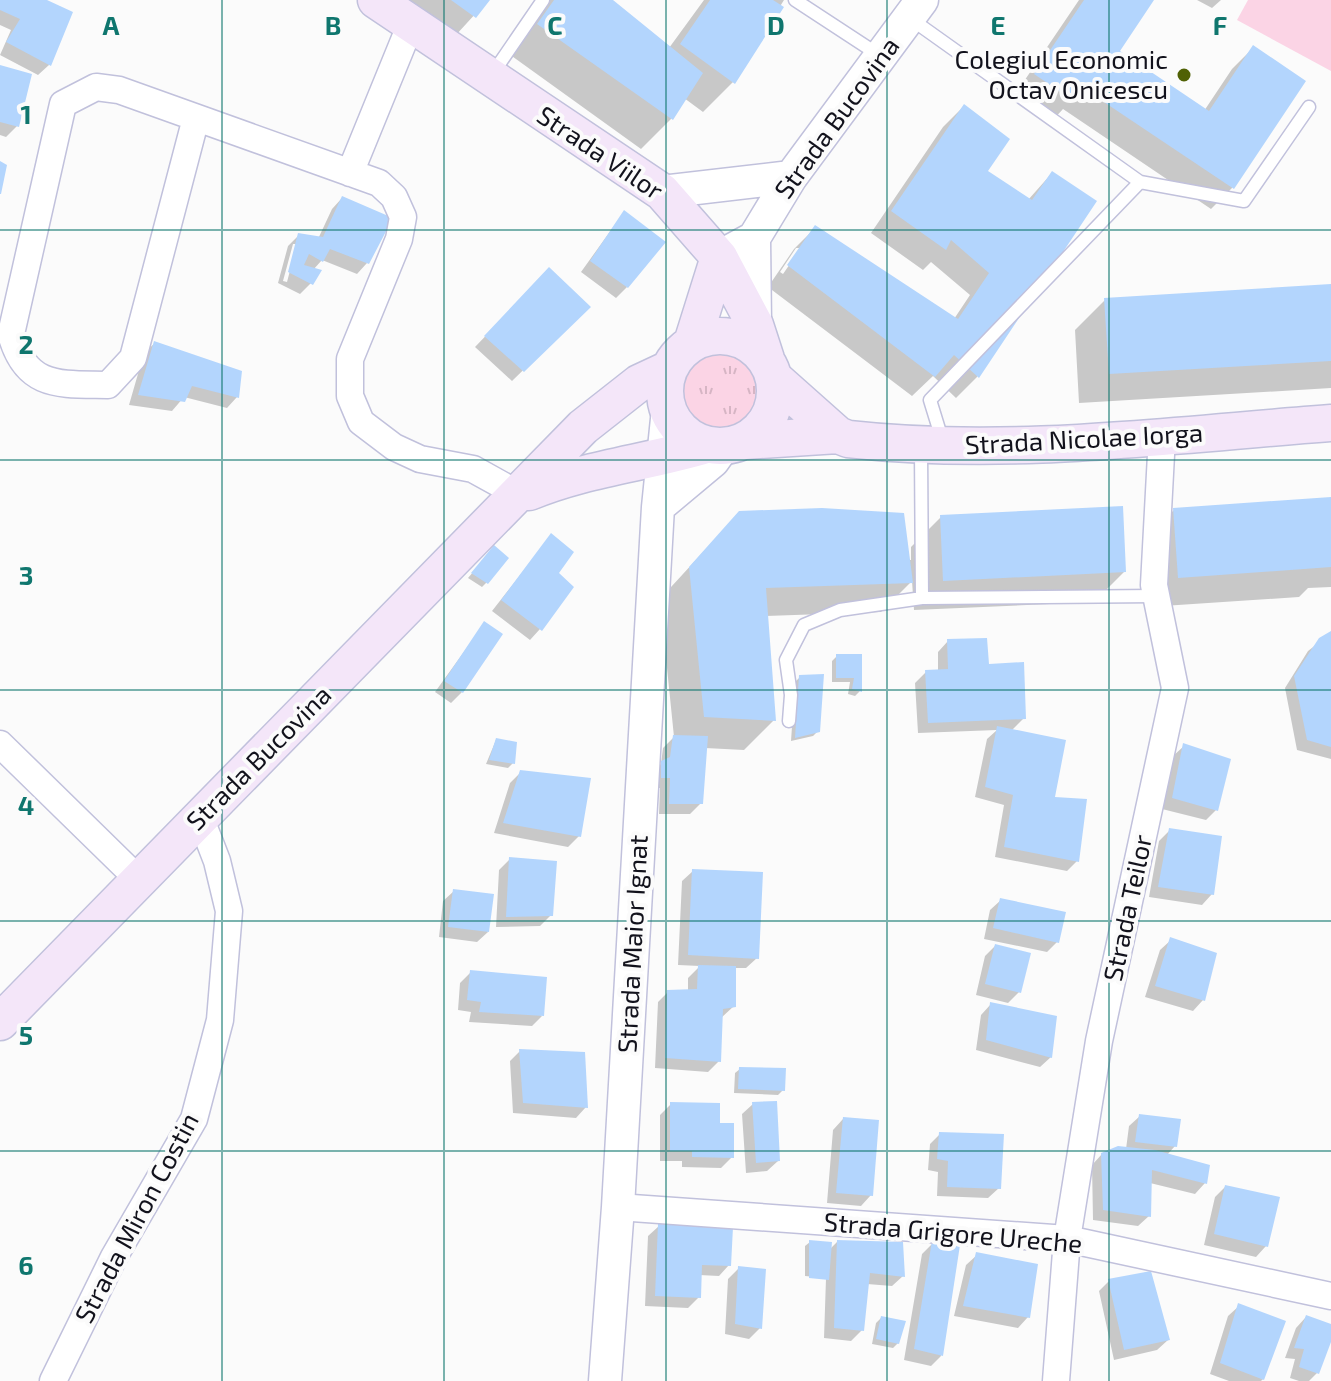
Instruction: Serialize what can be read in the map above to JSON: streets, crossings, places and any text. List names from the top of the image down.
{
  "streets": {
    "main road": ["Strada Bucovina", "Strada Viilor", "Strada Nicolae Iorga"],
    "street": [
      "Strada Teilor",
      "Strada Maior Ignat",
      "Strada Miron Costin",
      "Strada Grigore Ureche"
    ]
  },
  "crossings": [
    ["Strada Bucovina", "Strada Viilor"],
    ["Strada Bucovina", "Strada Nicolae Iorga"],
    ["Strada Bucovina", "Strada Maior Ignat"],
    ["Strada Bucovina", "Strada Miron Costin"],
    ["Strada Viilor", "Strada Nicolae Iorga"],
    ["Strada Viilor", "Strada Maior Ignat"],
    ["Strada Nicolae Iorga", "Strada Teilor"],
    ["Strada Nicolae Iorga", "Strada Maior Ignat"],
    ["Strada Teilor", "Strada Grigore Ureche"],
    ["Strada Maior Ignat", "Strada Grigore Ureche"]
  ],
  "places": ["Colegiul Economic Octav Onicescu"],
  "grid": {
    "columns": [
      "A",
      "B",
      "C",
      "D",
      "E",
      "F"
    ],
    "rows": [
      "1",
      "2",
      "3",
      "4",
      "5",
      "6"
    ]
  }
}
